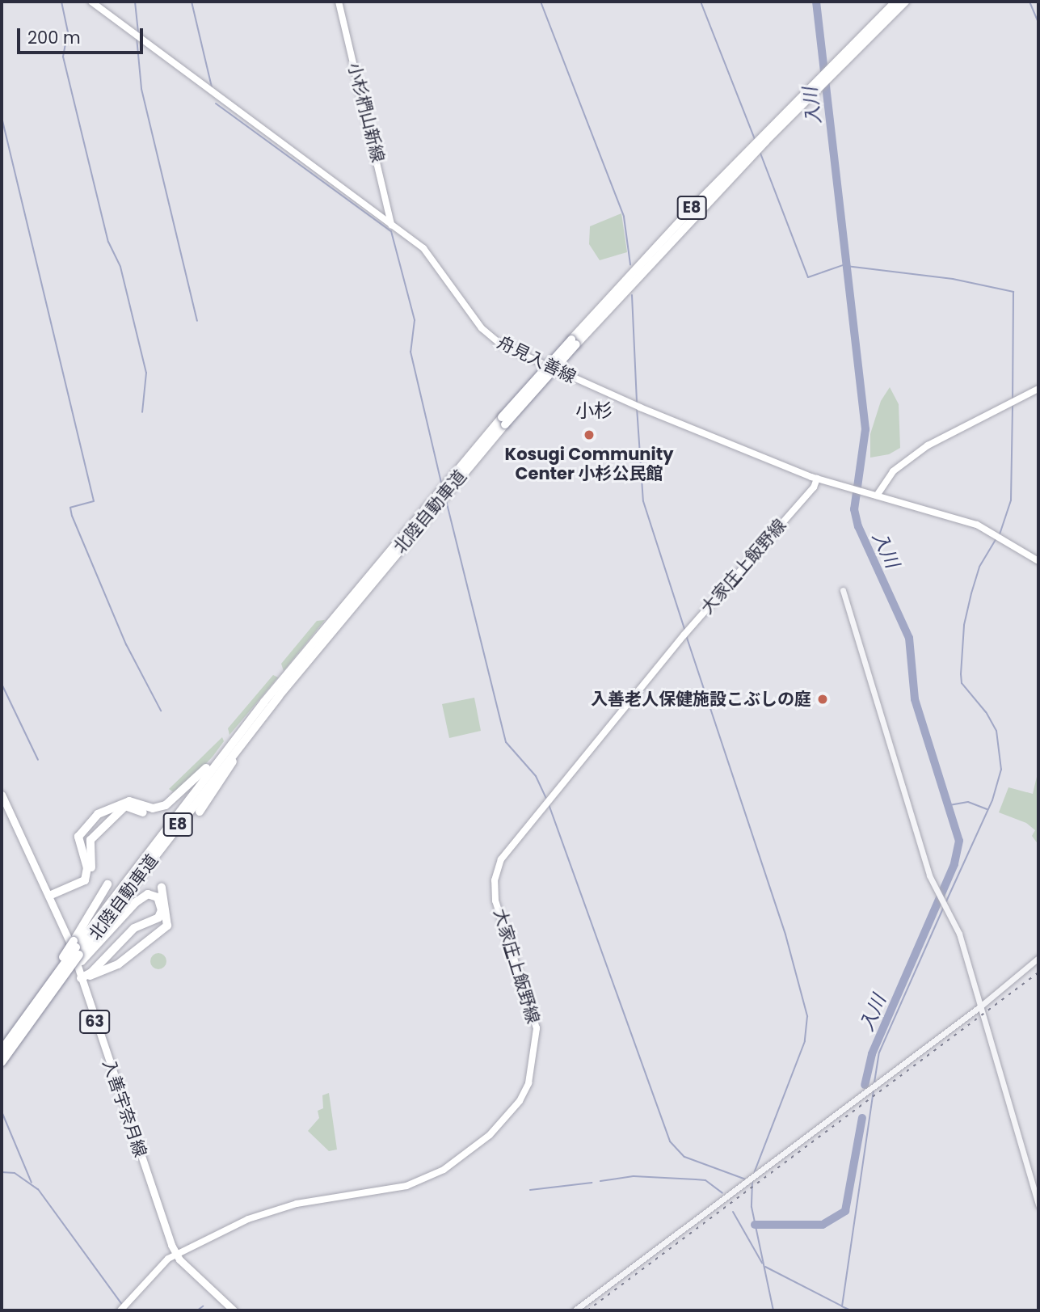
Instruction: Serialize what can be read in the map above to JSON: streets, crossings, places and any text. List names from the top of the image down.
{
  "streets": {
    "highway": ["E8", "北陸自動車道"],
    "main road": [
      "小杉椚山新線",
      "舟見入善線",
      "大家庄上飯野線",
      "63",
      "入善宇奈月線"
    ]
  },
  "crossings": [
    ["小杉椚山新線", "舟見入善線"],
    ["舟見入善線", "大家庄上飯野線"],
    ["大家庄上飯野線", "入善宇奈月線"]
  ],
  "districts": ["小杉"],
  "water": ["入川"],
  "places": ["Kosugi Community Center 小杉公民館", "入善老人保健施設こぶしの庭"],
  "scale_bar": "200 m"
}
